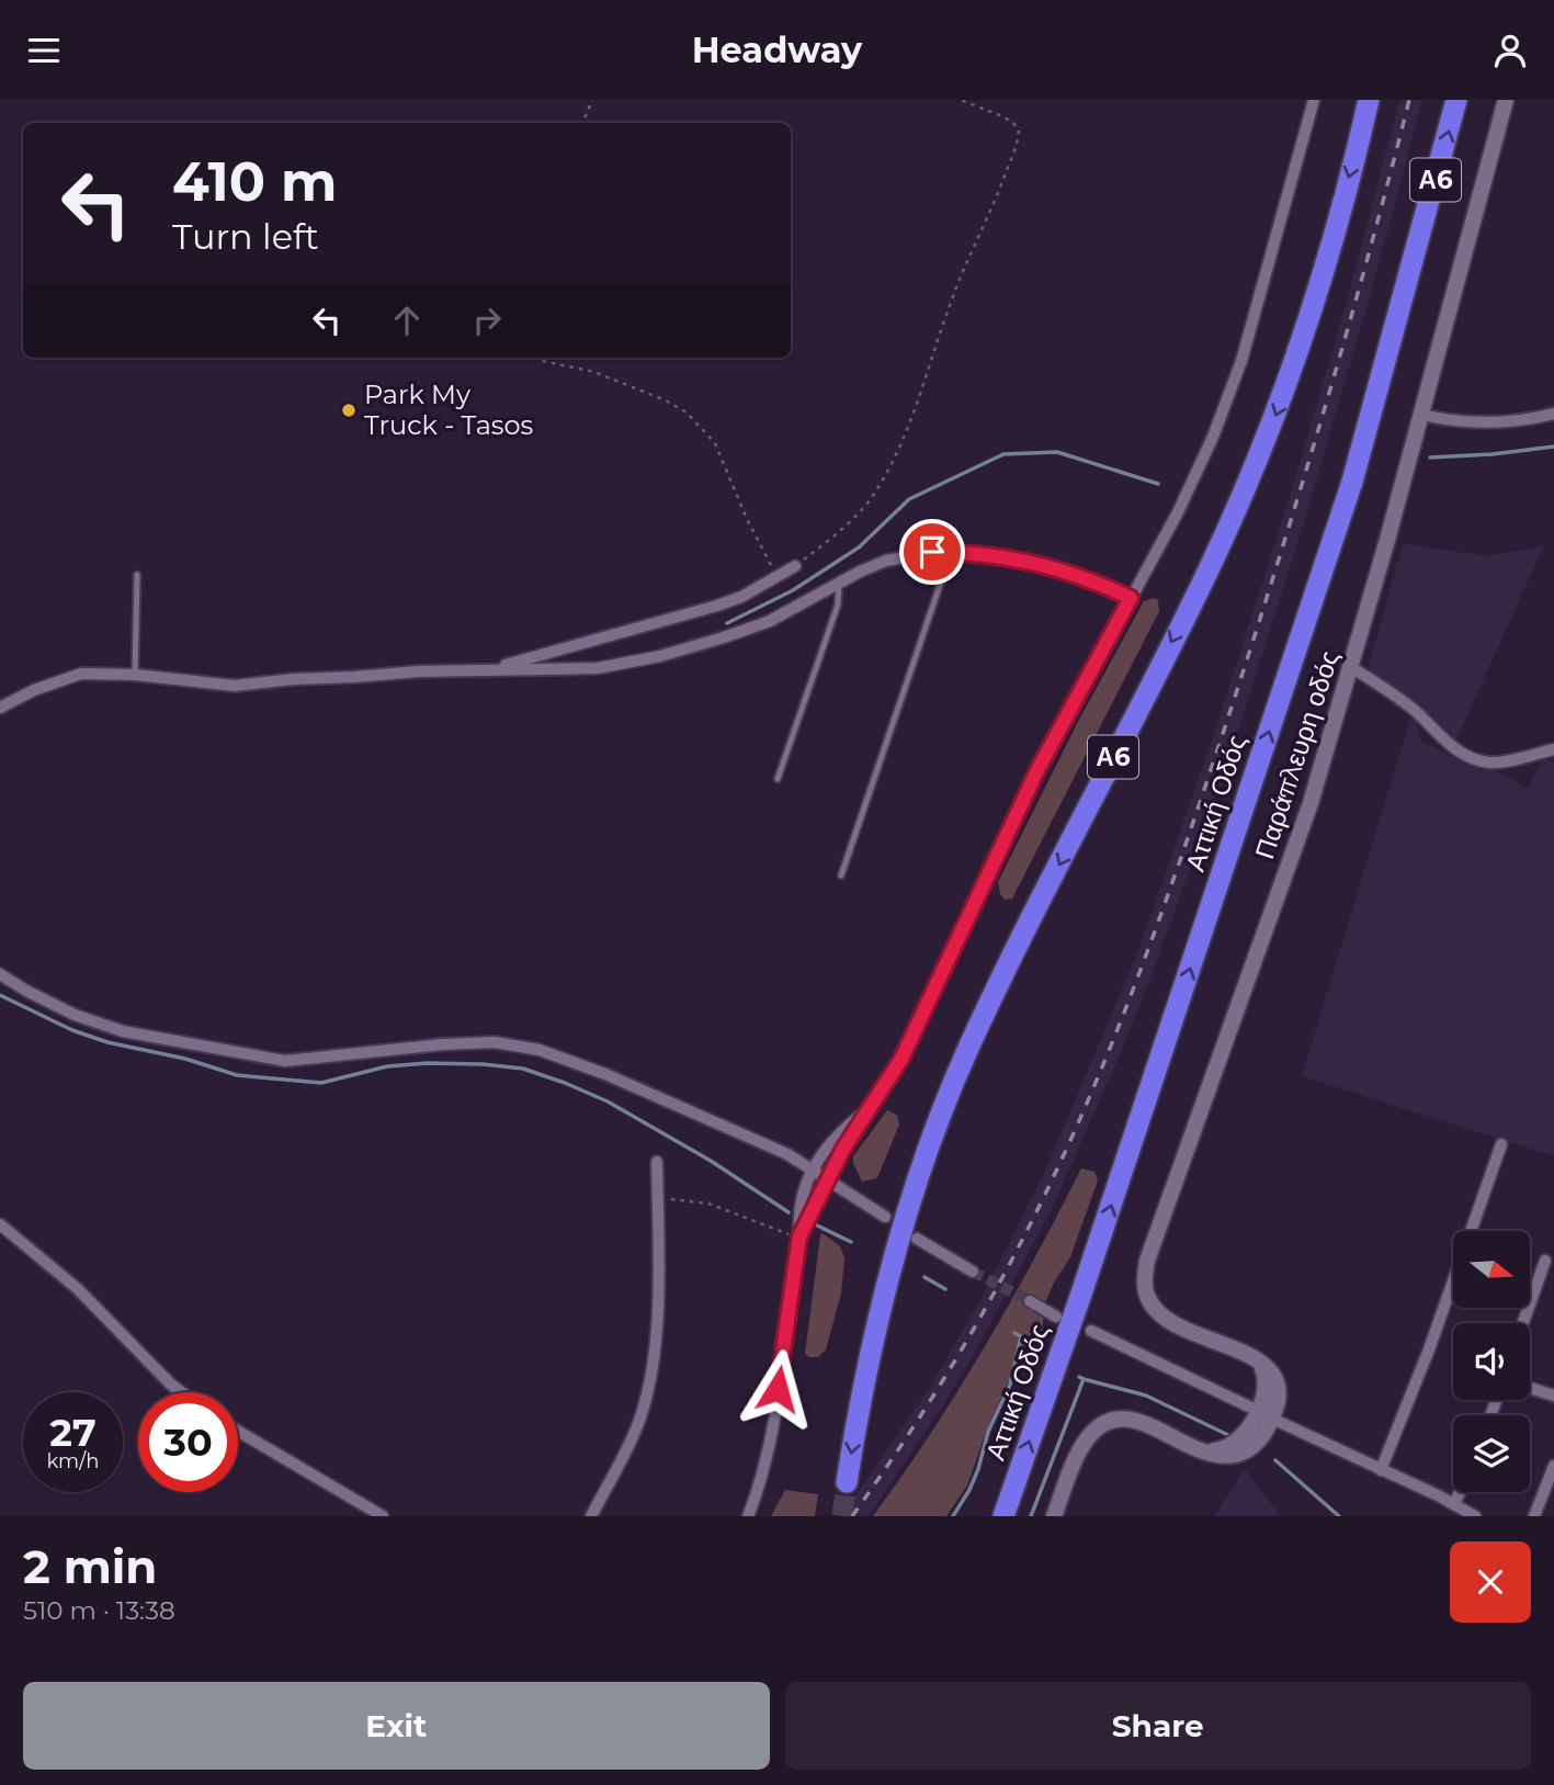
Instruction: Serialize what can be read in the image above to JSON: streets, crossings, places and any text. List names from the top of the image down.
{
  "streets": {
    "highway": ["Α6", "Αττική Οδός"],
    "street": ["Παράπλευρη οδός"]
  },
  "places": ["Park My Truck - Tasos"],
  "north": "right",
  "page": {
    "header": "Headway",
    "turn": ["410 m", "Turn left"],
    "speed": "27 km/h",
    "limit": "30",
    "heading": ["2 min", "510 m · 13:38"],
    "buttons": ["Exit", "Share"]
  }
}
